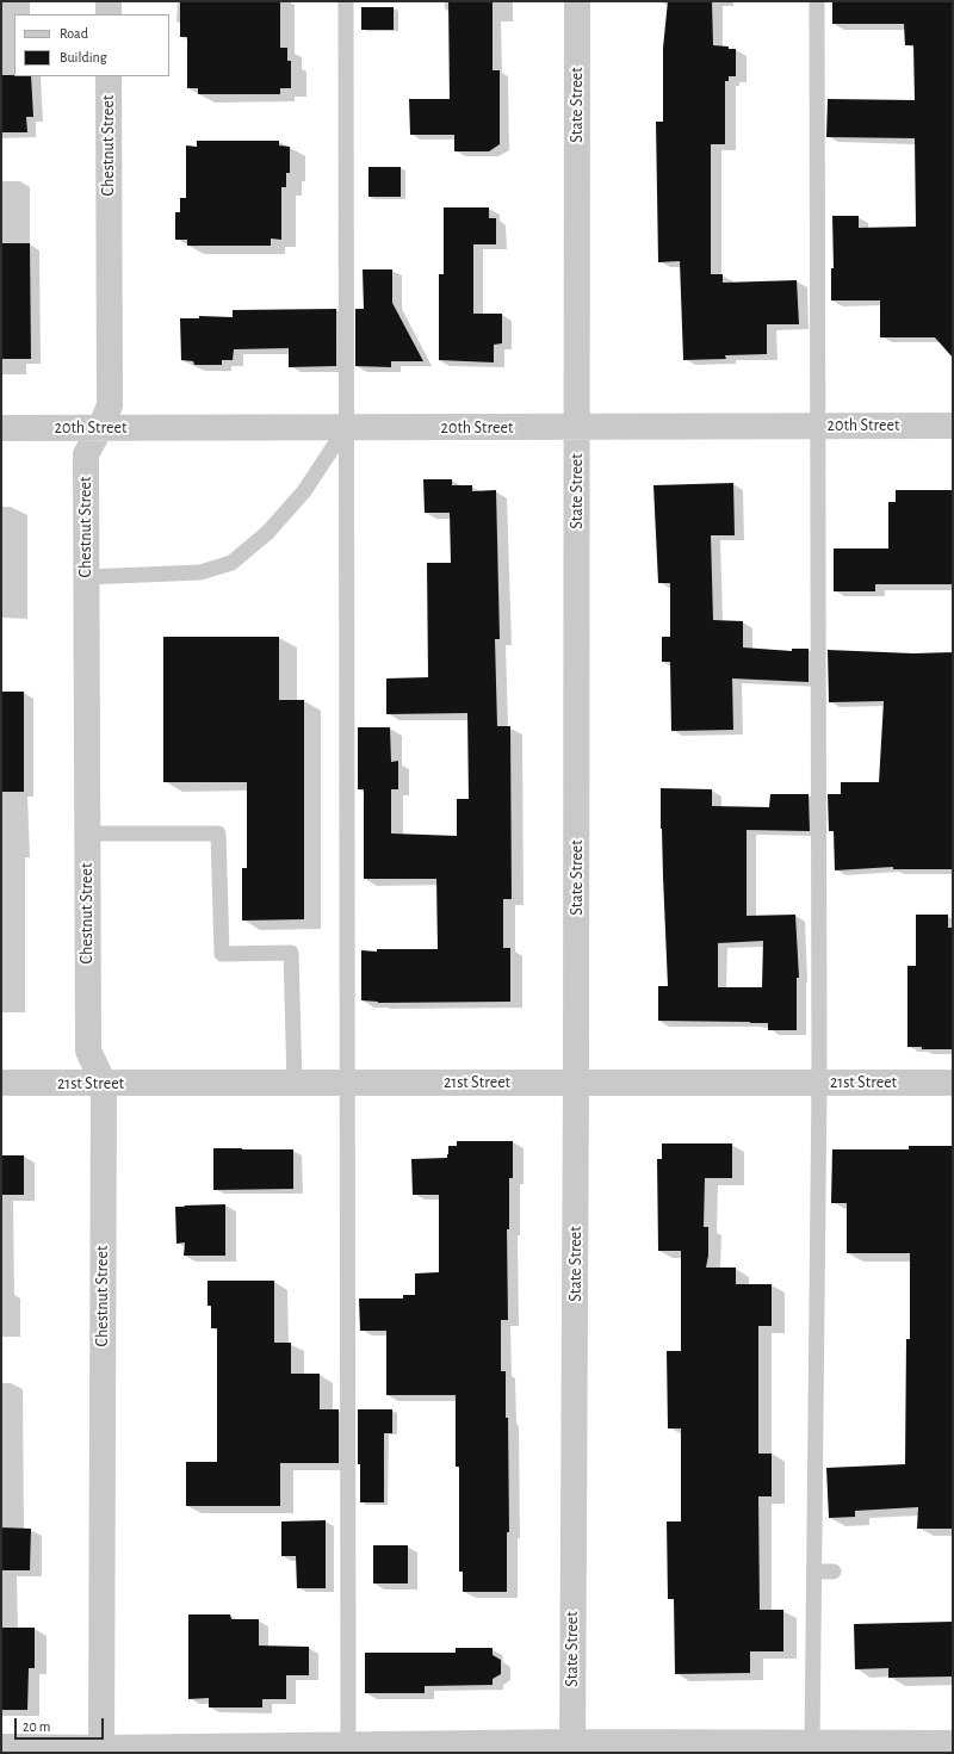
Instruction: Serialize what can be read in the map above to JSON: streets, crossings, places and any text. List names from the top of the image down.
{
  "streets": {
    "street": [
      "State Street",
      "Chestnut Street",
      "20th Street",
      "21st Street"
    ]
  },
  "crossings": [
    ["State Street", "20th Street"],
    ["State Street", "21st Street"],
    ["Chestnut Street", "20th Street"],
    ["Chestnut Street", "21st Street"]
  ],
  "legend": ["Road", "Building"],
  "scale_bar": "20 m"
}
